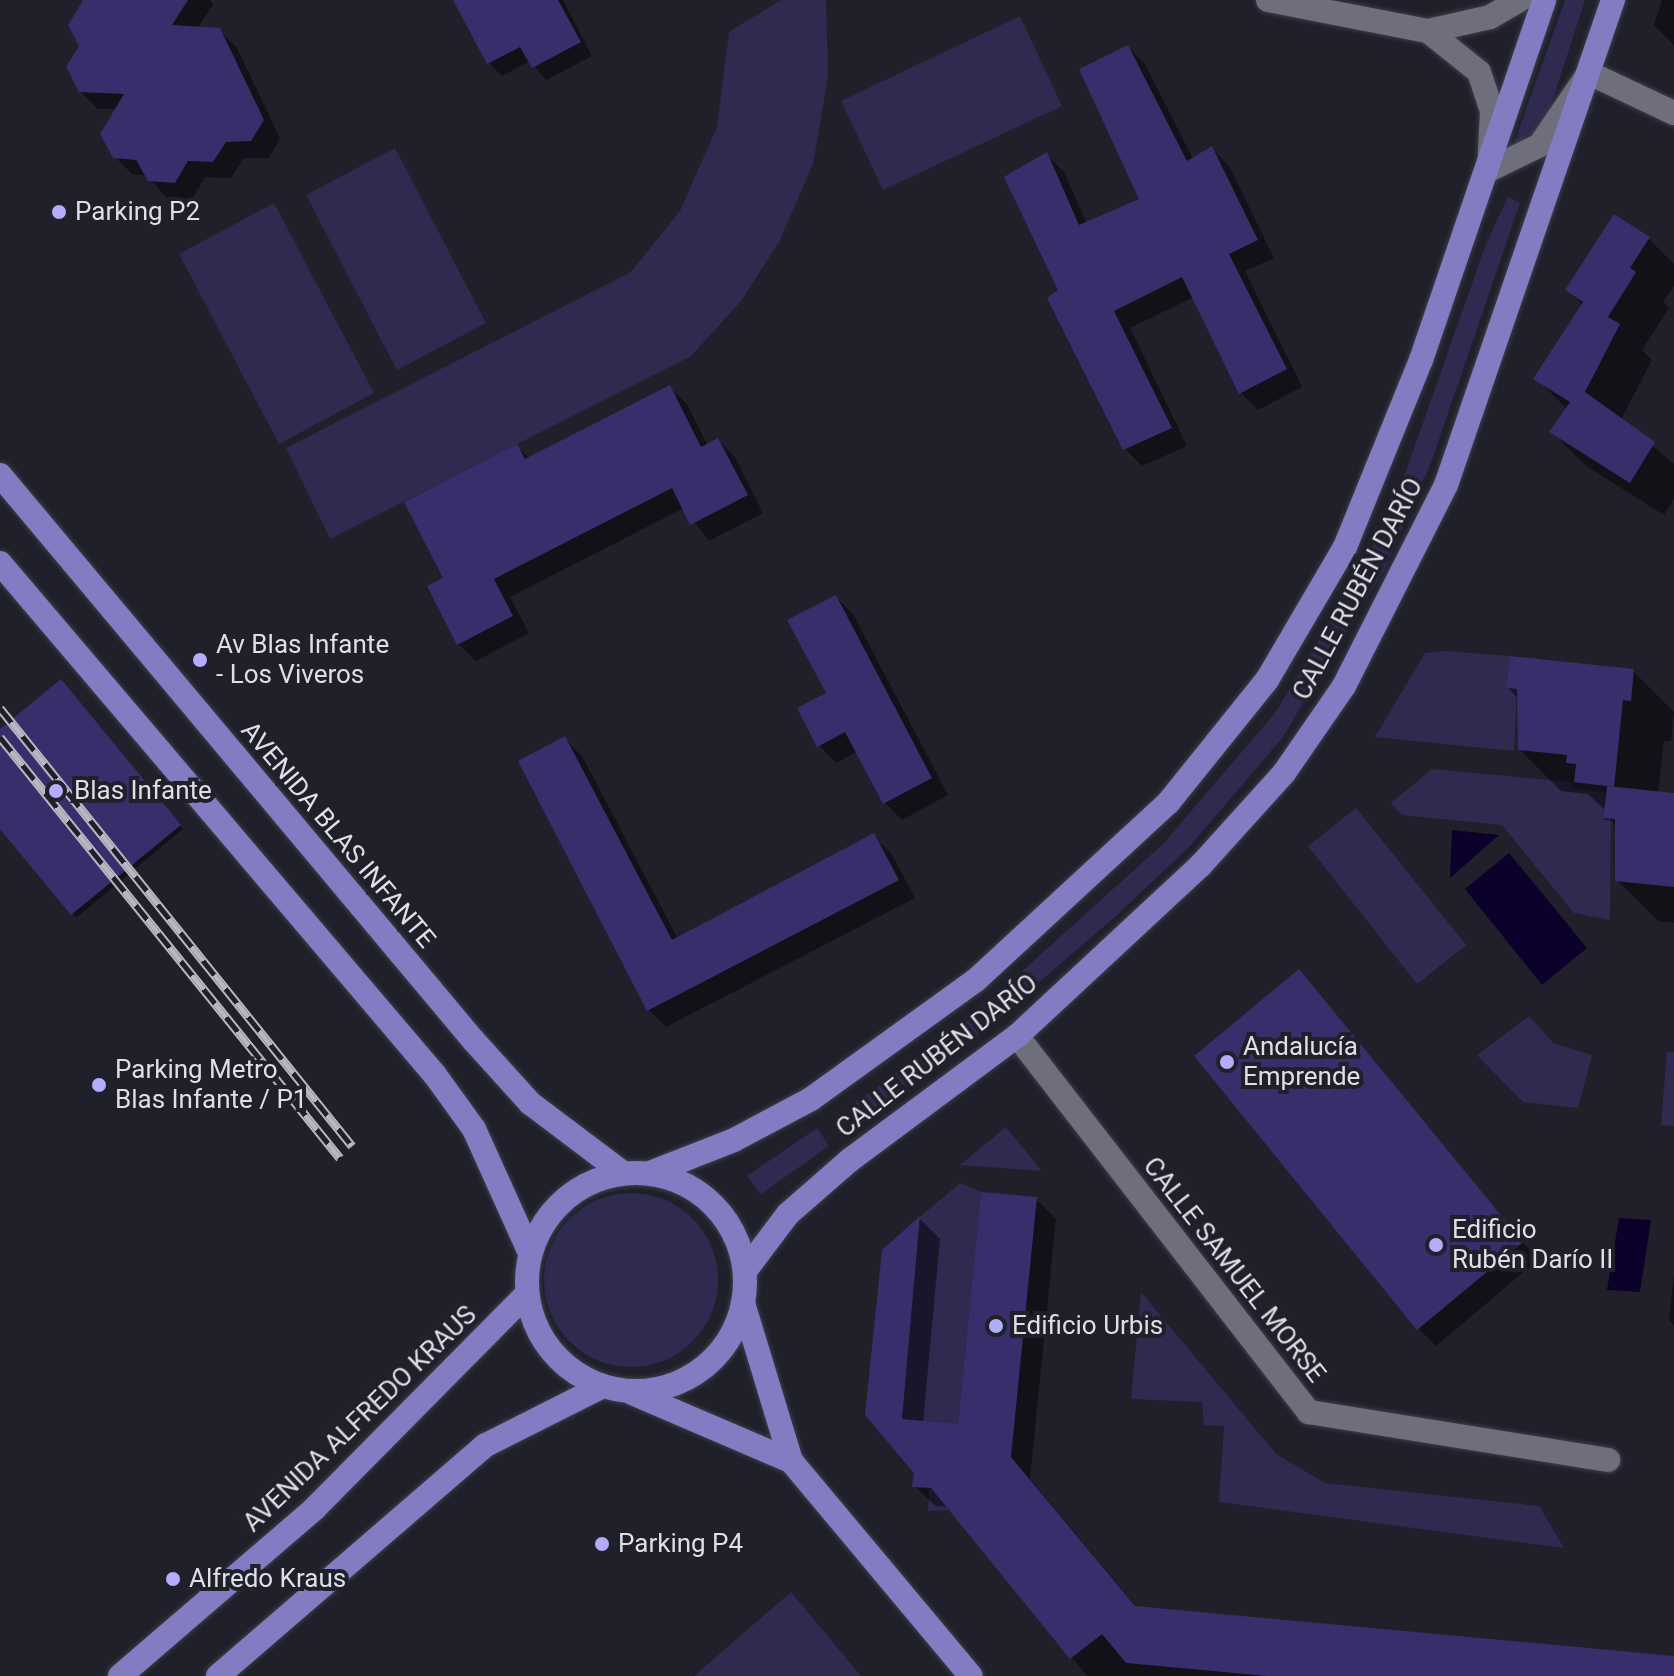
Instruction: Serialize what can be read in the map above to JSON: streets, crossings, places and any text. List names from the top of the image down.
{
  "streets": {
    "main road": ["CALLE RUBÉN DARÍO", "AVENIDA BLAS INFANTE", "AVENIDA ALFREDO KRAUS"],
    "street": ["CALLE SAMUEL MORSE"]
  },
  "crossings": [
    ["CALLE RUBÉN DARÍO", "AVENIDA BLAS INFANTE"],
    ["CALLE RUBÉN DARÍO", "CALLE SAMUEL MORSE"],
    ["CALLE RUBÉN DARÍO", "AVENIDA ALFREDO KRAUS"],
    ["AVENIDA BLAS INFANTE", "AVENIDA ALFREDO KRAUS"]
  ],
  "places": [
    "Parking P2",
    "Av Blas Infante - Los Viveros",
    "Blas Infante",
    "Andalucía Emprende",
    "Parking Metro Blas Infante / P1",
    "Edificio Rubén Darío II",
    "Edificio Urbis",
    "Parking P4",
    "Alfredo Kraus"
  ]
}
